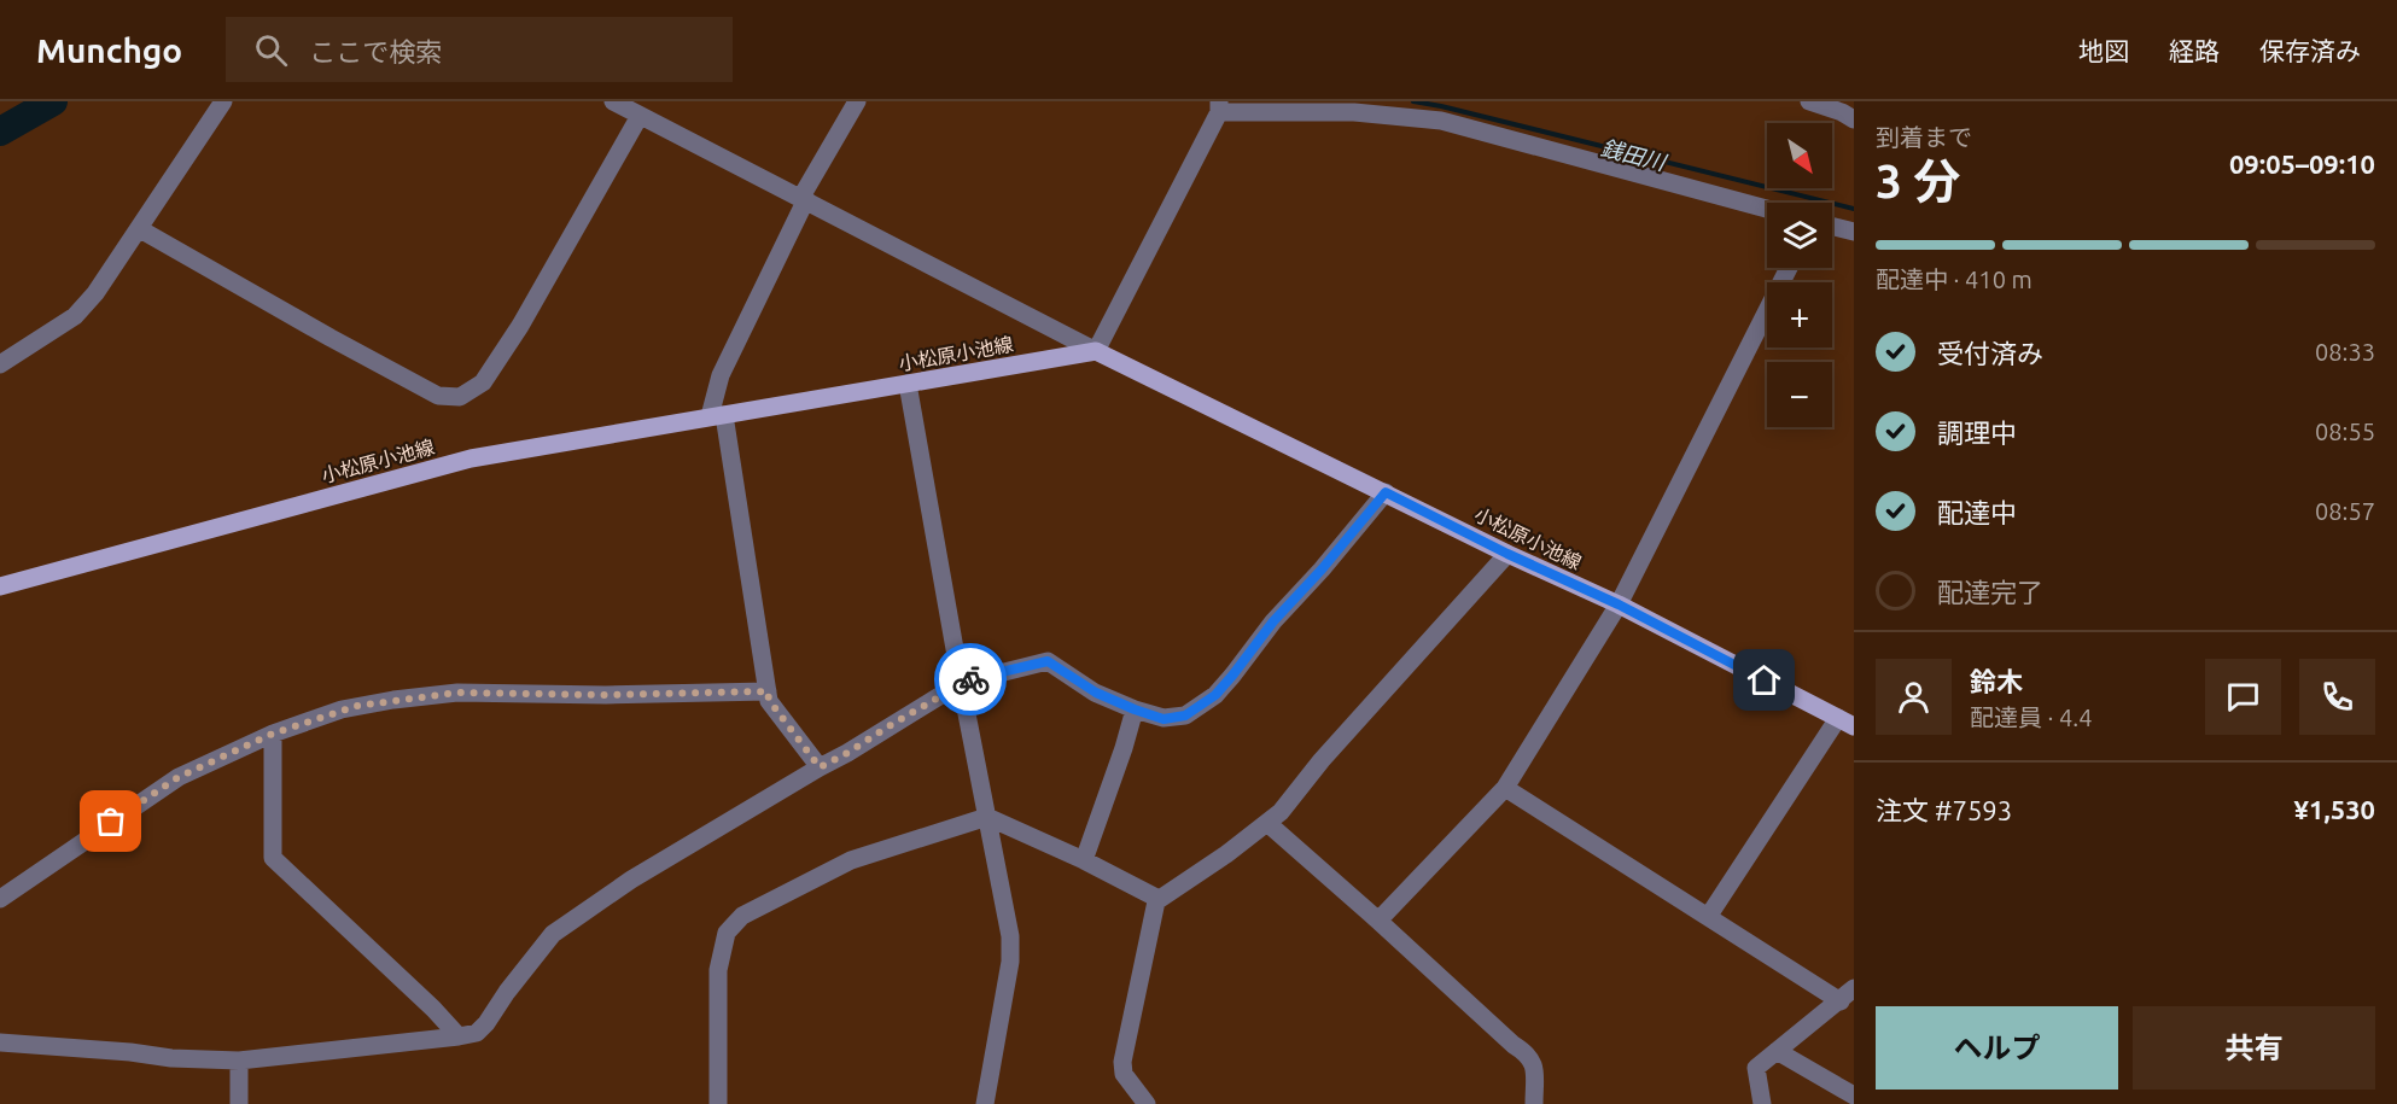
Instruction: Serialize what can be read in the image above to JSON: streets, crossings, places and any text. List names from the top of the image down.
{
  "streets": {
    "main road": ["小松原小池線"]
  },
  "water": ["銭田川"],
  "north": "bottom right",
  "page": {
    "header": "Munchgo",
    "search": "ここで検索",
    "nav": ["地図", "経路", "保存済み"],
    "heading": ["3 分", "到着まで", "09:05–09:10"],
    "panel": [
      "鈴木",
      "配達員 · 4.4",
      "注文 #7593",
      "¥1,530"
    ],
    "map_buttons": ["+", "−"],
    "bar": "配達中 · 410 m",
    "list": [
      ["受付済み", "08:33"],
      ["調理中", "08:55"],
      ["配達中", "08:57"],
      "配達完了"
    ],
    "buttons": ["ヘルプ", "共有"]
  }
}
